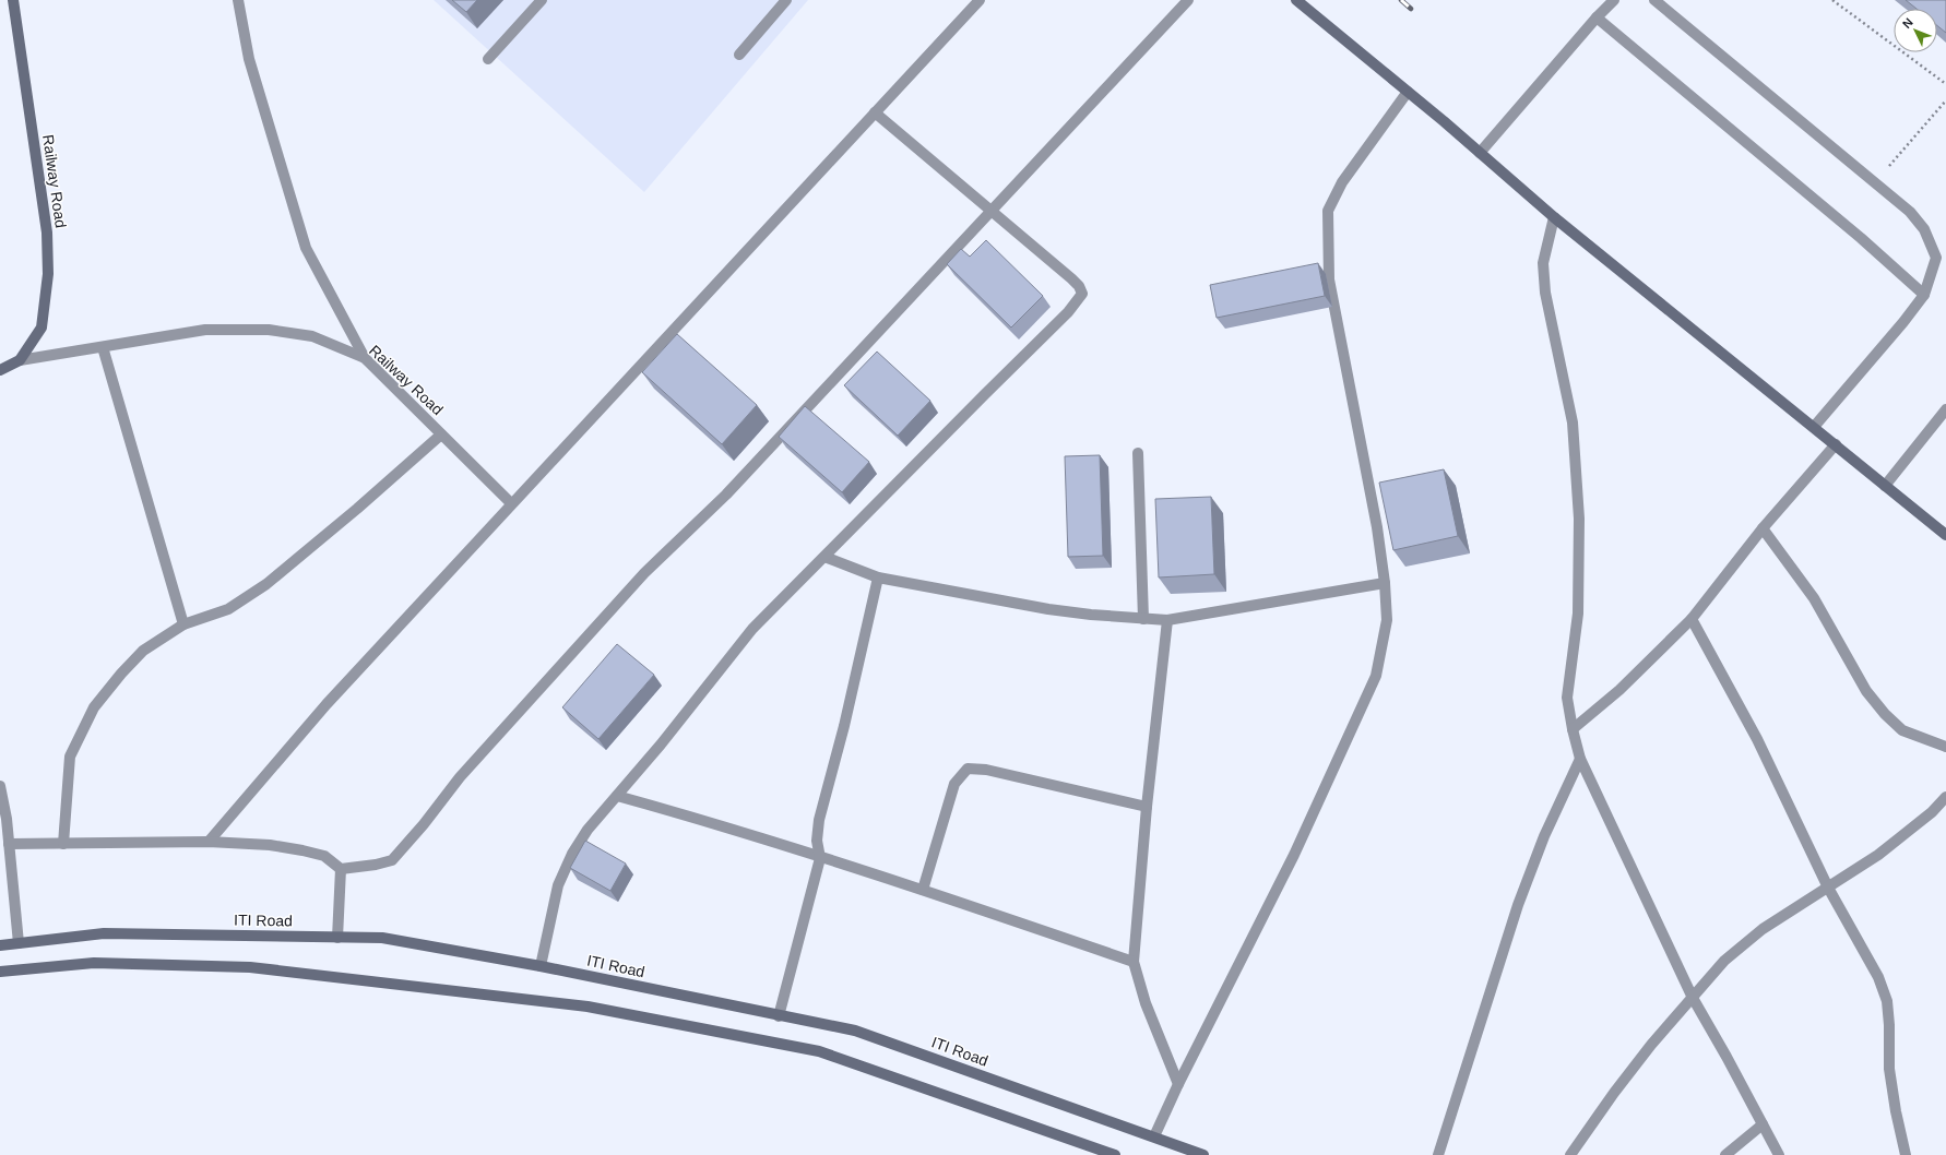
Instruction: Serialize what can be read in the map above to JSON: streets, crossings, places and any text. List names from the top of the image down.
{
  "streets": {
    "street": ["Railway Road", "ITI Road"]
  },
  "north": "top left"
}
